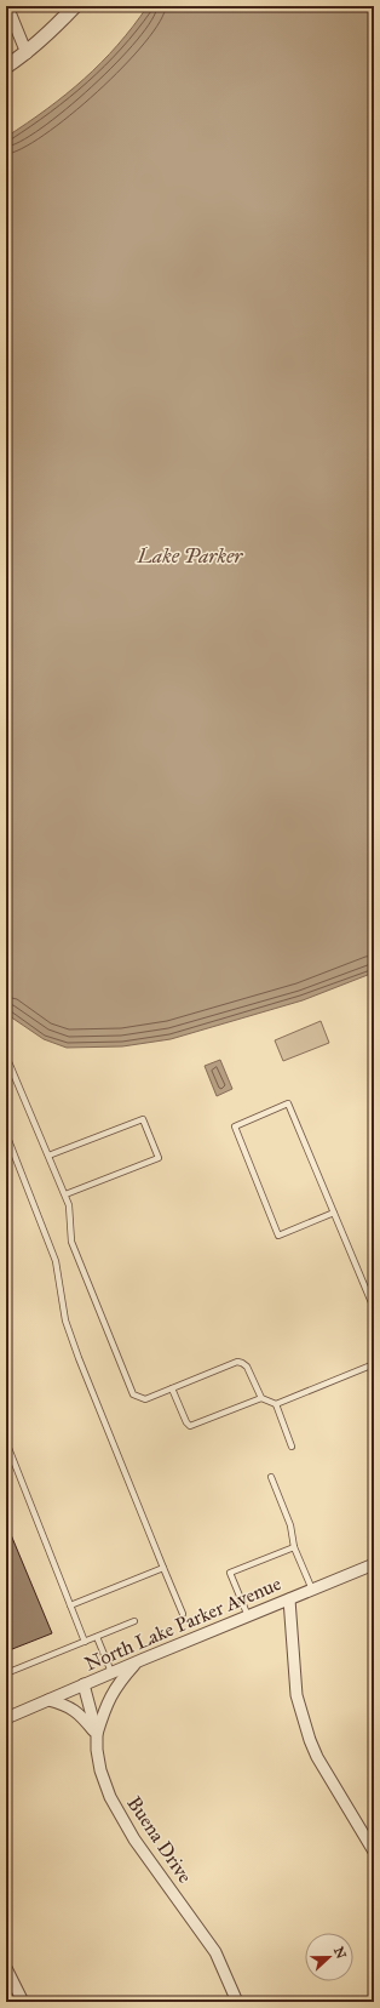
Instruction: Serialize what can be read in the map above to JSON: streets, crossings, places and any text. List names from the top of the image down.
{
  "streets": {
    "street": ["North Lake Parker Avenue", "Buena Drive"]
  },
  "crossings": [
    ["North Lake Parker Avenue", "Buena Drive"]
  ],
  "water": ["Lake Parker"],
  "north": "right"
}
